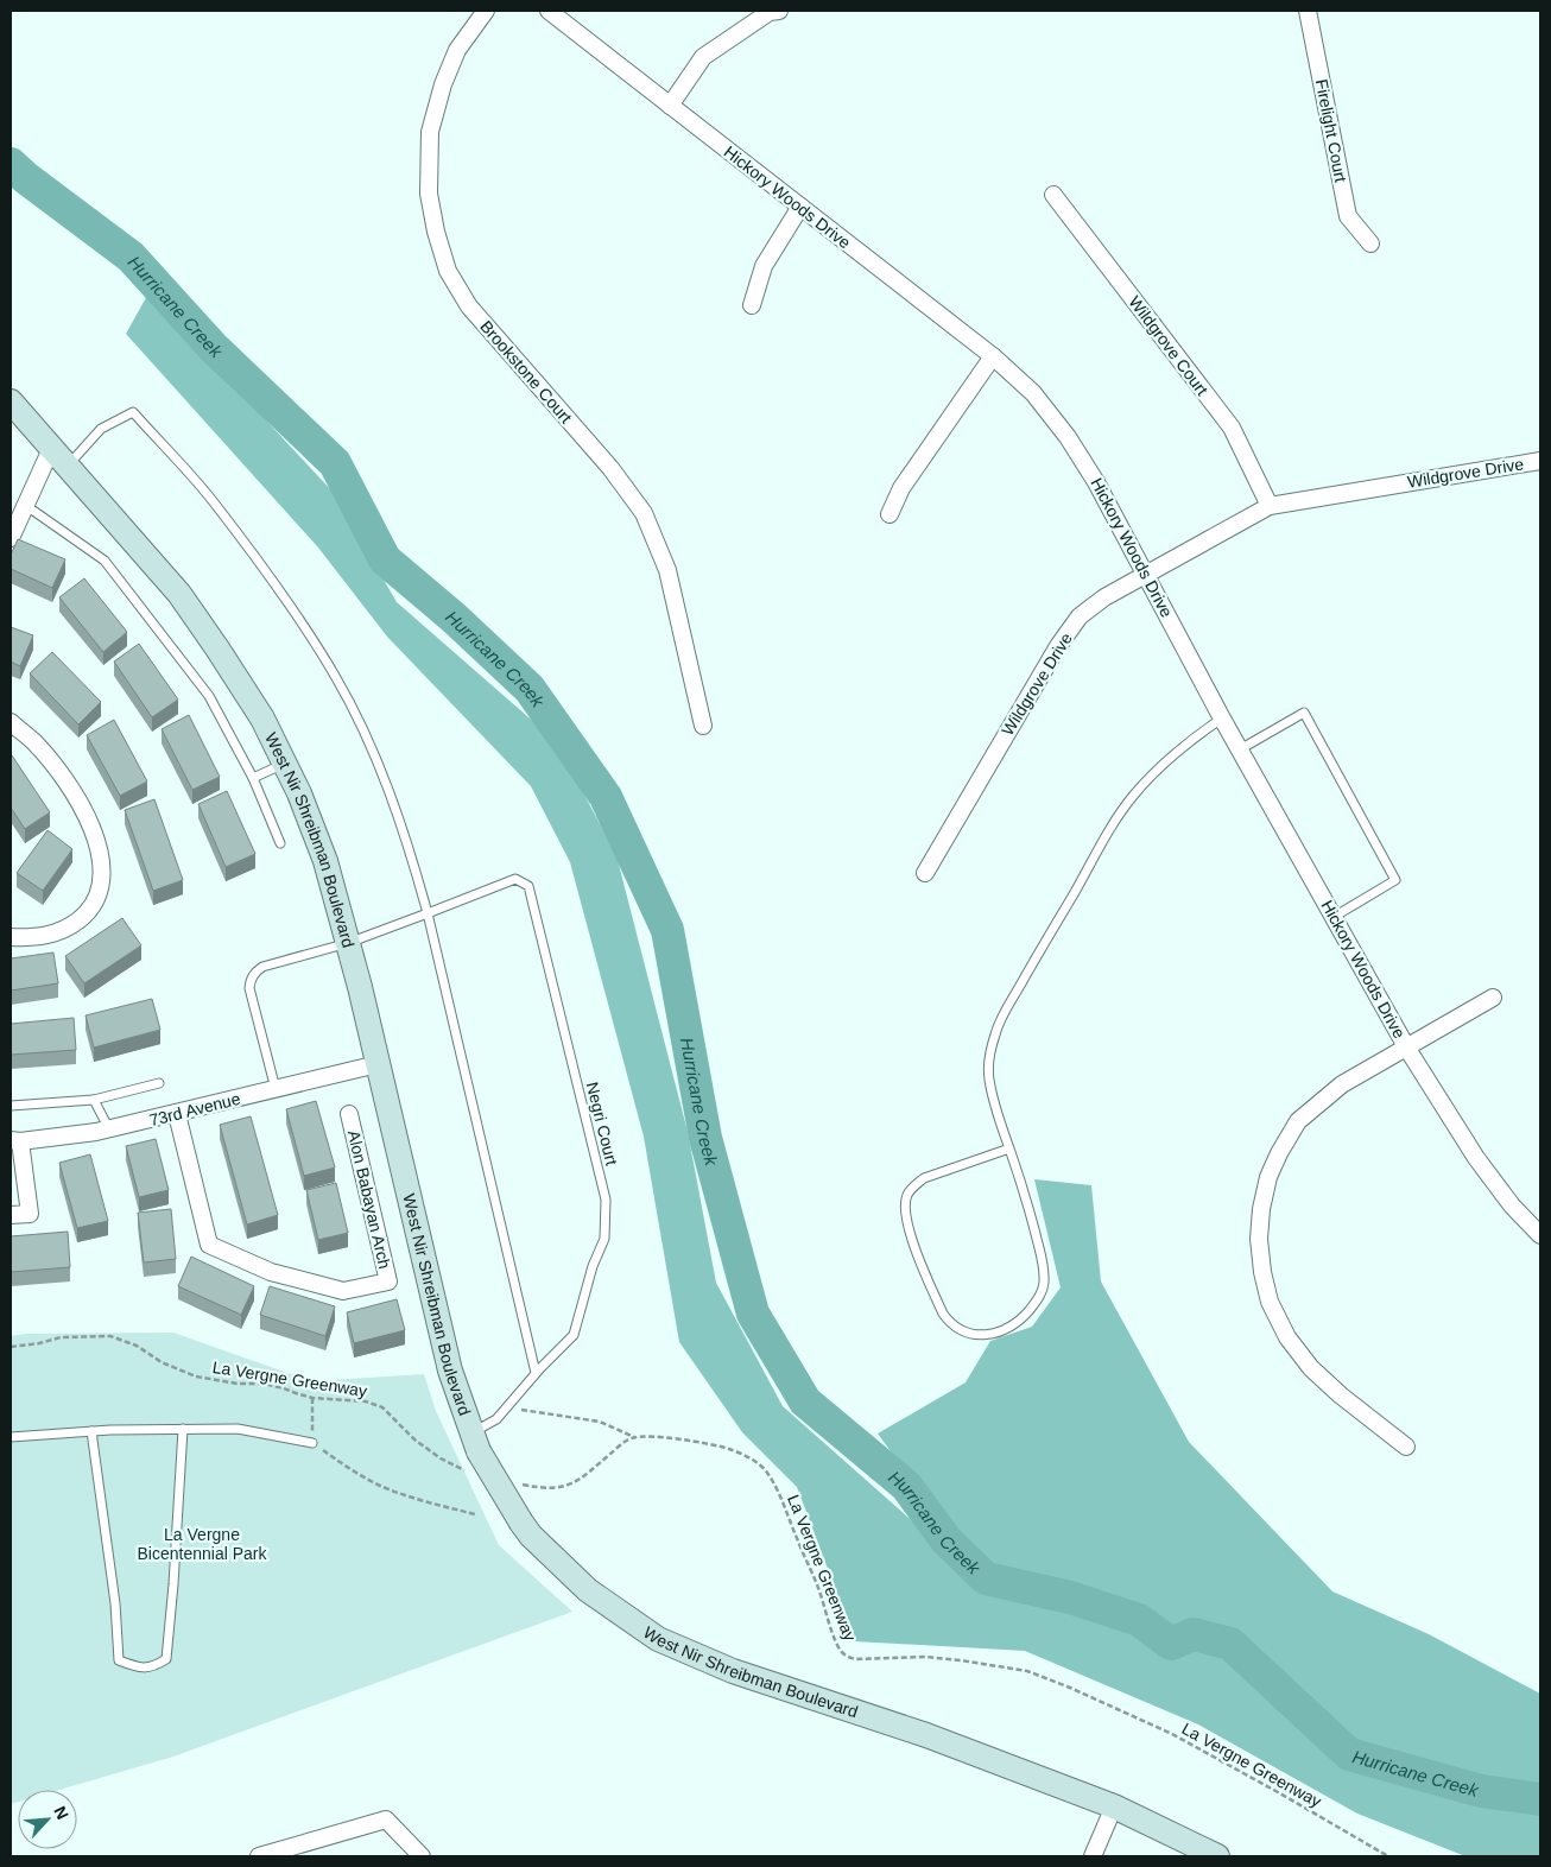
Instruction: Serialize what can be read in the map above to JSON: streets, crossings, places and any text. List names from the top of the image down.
{
  "streets": {
    "main road": ["West Nir Shreibman Boulevard"],
    "street": [
      "Firelight Court",
      "Hickory Woods Drive",
      "Wildgrove Court",
      "Brookstone Court",
      "Wildgrove Drive",
      "73rd Avenue",
      "Alon Babayan Arch"
    ],
    "lane": ["Negri Court"],
    "path": ["La Vergne Greenway"]
  },
  "crossings": [
    ["Hickory Woods Drive", "Wildgrove Drive"],
    ["Wildgrove Court", "Wildgrove Drive"],
    ["West Nir Shreibman Boulevard", "73rd Avenue"],
    ["West Nir Shreibman Boulevard", "Negri Court"],
    ["West Nir Shreibman Boulevard", "La Vergne Greenway"],
    ["73rd Avenue", "Alon Babayan Arch"],
    ["Negri Court", "La Vergne Greenway"]
  ],
  "water": ["Hurricane Creek"],
  "parks": ["La Vergne Bicentennial Park"],
  "north": "top right"
}
